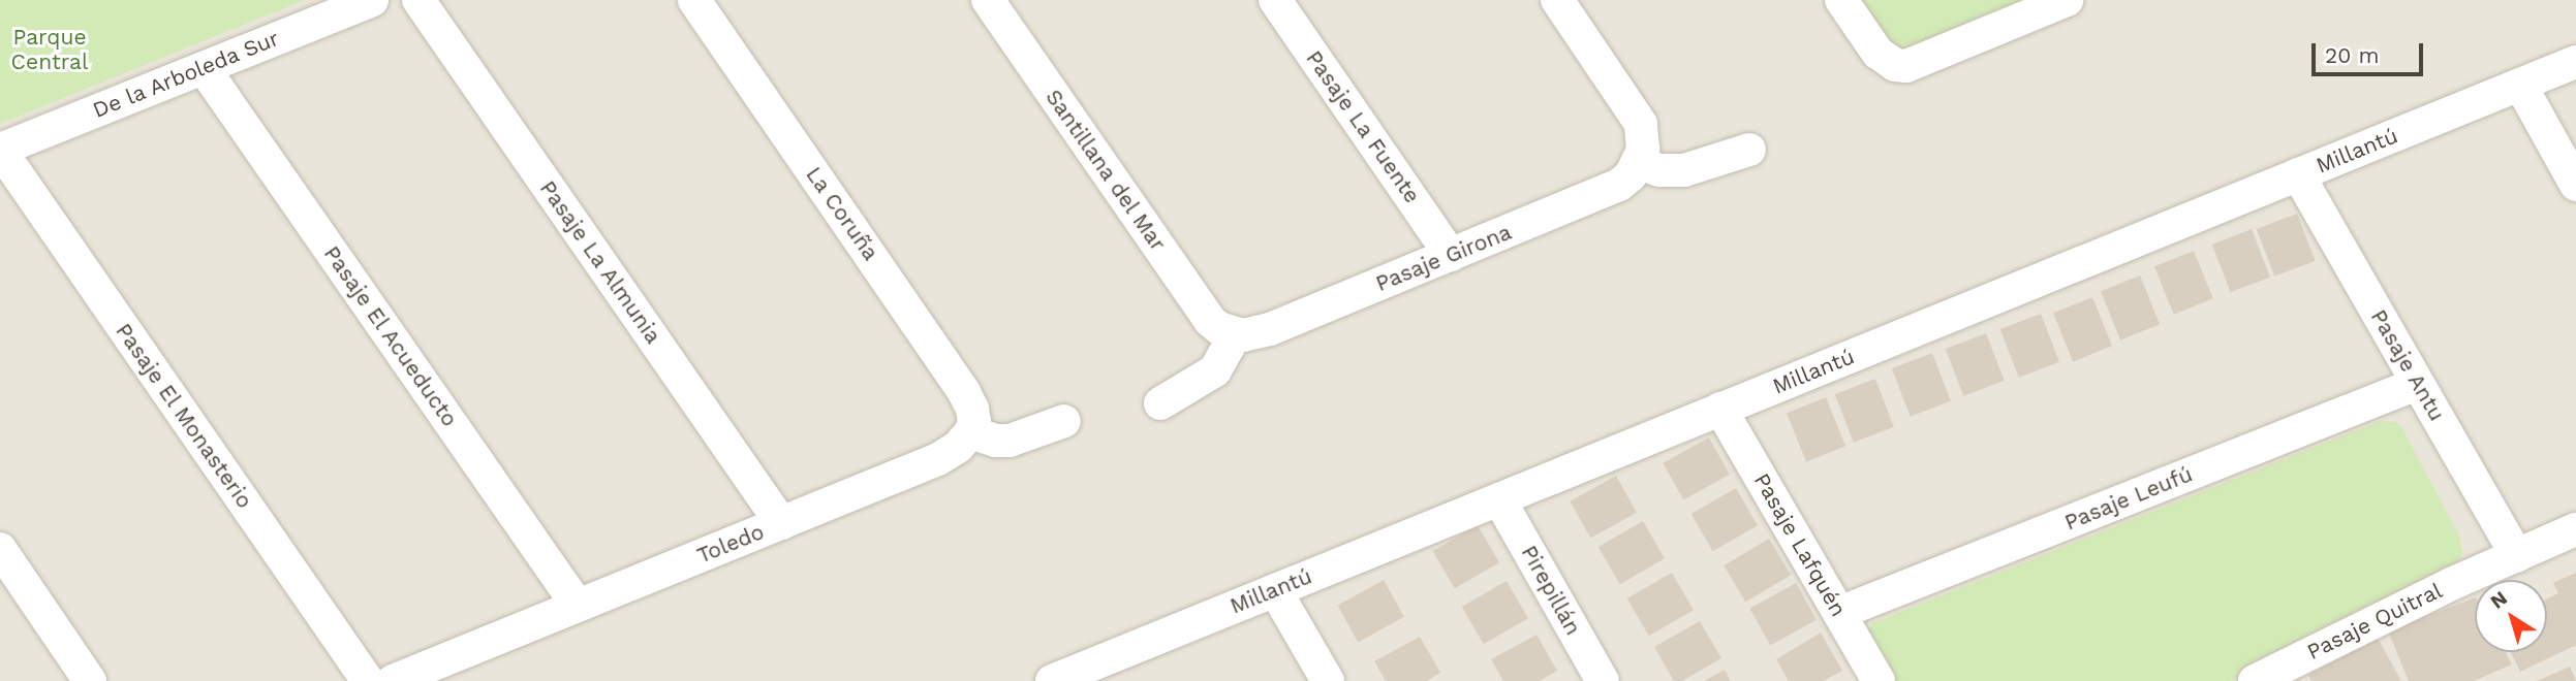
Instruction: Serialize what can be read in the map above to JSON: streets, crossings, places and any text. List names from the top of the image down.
{
  "streets": {
    "street": [
      "De la Arboleda Sur",
      "Pasaje La Fuente",
      "Millantú",
      "Santillana del Mar",
      "La Coruña",
      "Pasaje Girona",
      "Pasaje La Almunia",
      "Pasaje El Acueducto",
      "Pasaje Antu",
      "Pasaje El Monasterio",
      "Pasaje Leufú",
      "Toledo",
      "Pasaje Lafquén",
      "Pirepillán",
      "Pasaje Quitral"
    ]
  },
  "crossings": [
    ["De la Arboleda Sur", "Pasaje El Acueducto"],
    ["De la Arboleda Sur", "Pasaje El Monasterio"],
    ["Pasaje La Fuente", "Pasaje Girona"],
    ["Millantú", "Pasaje Antu"],
    ["Millantú", "Pasaje Lafquén"],
    ["Millantú", "Pirepillán"],
    ["Santillana del Mar", "Pasaje Girona"],
    ["La Coruña", "Toledo"],
    ["Pasaje La Almunia", "Toledo"],
    ["Pasaje El Acueducto", "Toledo"],
    ["Pasaje Antu", "Pasaje Leufú"],
    ["Pasaje Antu", "Pasaje Quitral"],
    ["Pasaje Leufú", "Pasaje Lafquén"]
  ],
  "parks": ["Parque Central"],
  "scale_bar": "20 m",
  "north": "top left"
}
